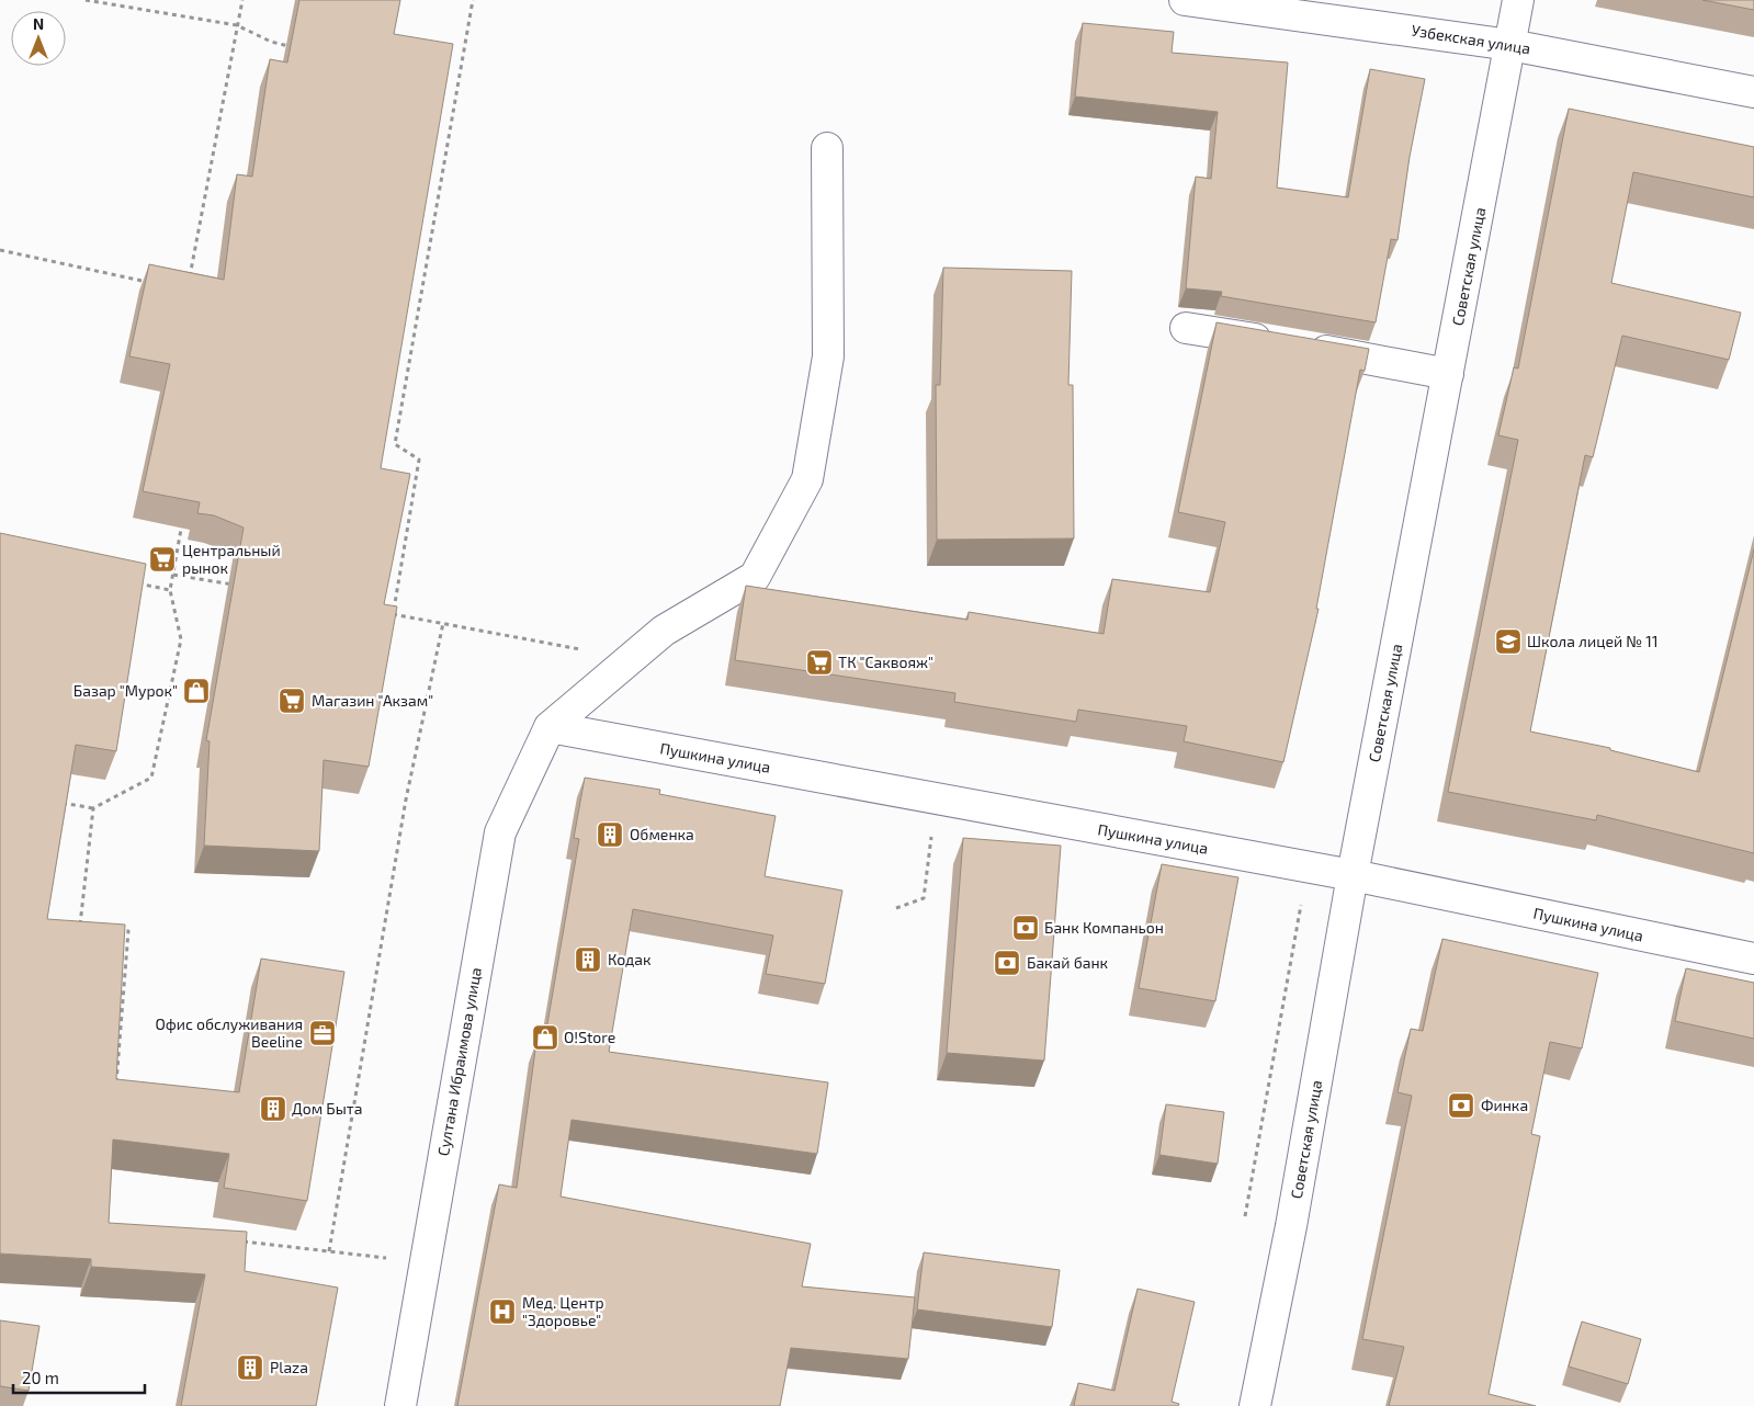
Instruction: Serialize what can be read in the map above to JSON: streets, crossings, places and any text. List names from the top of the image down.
{
  "streets": {
    "street": [
      "Узбекская улица",
      "Советская улица",
      "Пушкина улица",
      "Султана Ибраимова улица"
    ]
  },
  "crossings": [
    ["Узбекская улица", "Советская улица"],
    ["Советская улица", "Пушкина улица"],
    ["Пушкина улица", "Султана Ибраимова улица"]
  ],
  "places": {
    "supermarket": ["Центральный рынок", "ТК \"Саквояж\"", "Магазин \"Акзам\""],
    "school or university": ["Школа лицей № 11"],
    "shop": ["Базар \"Мурок\"", "O!Store"],
    "building": [
      "Обменка",
      "Кодак",
      "Дом Быта",
      "Plaza"
    ],
    "bank": ["Банк Компаньон", "Бакай банк", "Финка"],
    "office": ["Офис обслуживания Beeline"],
    "hospital": ["Мед. Центр \"Здоровье\""]
  },
  "scale_bar": "20 m",
  "north": "top"
}
